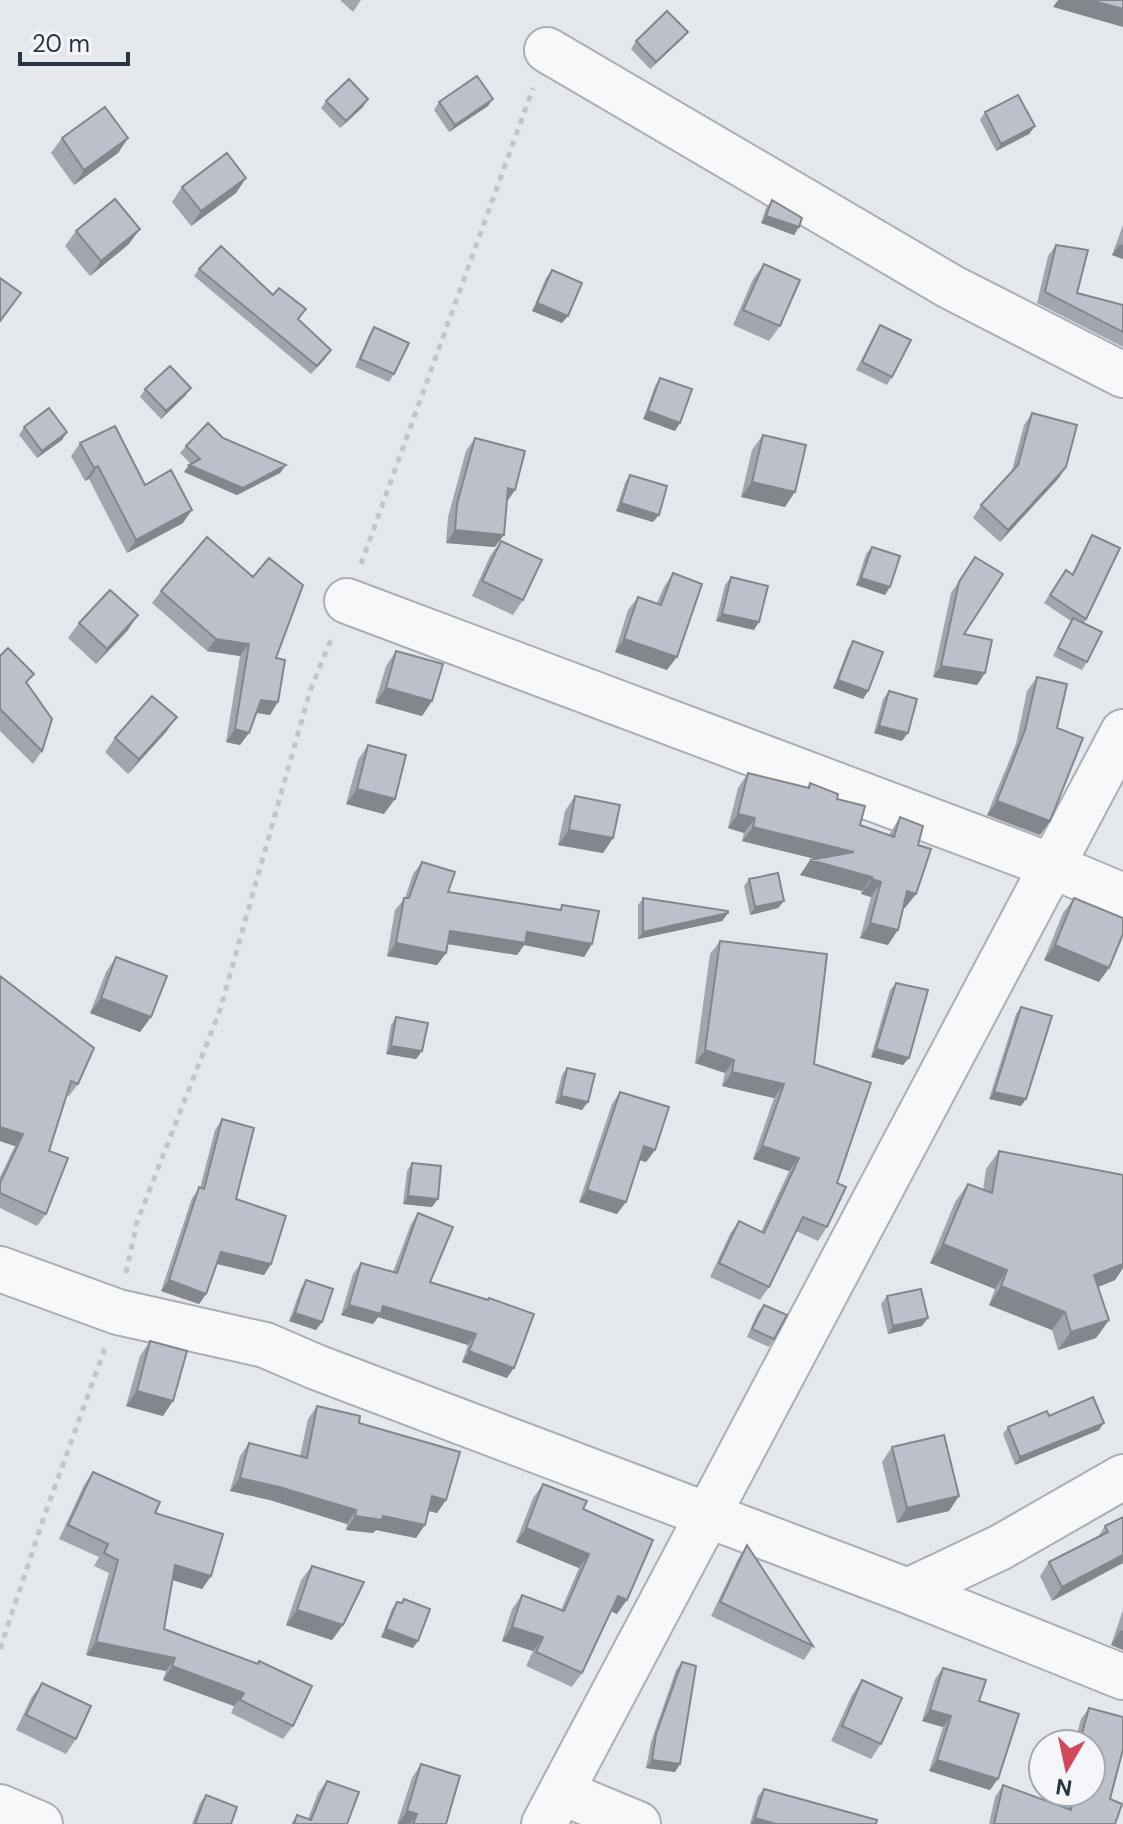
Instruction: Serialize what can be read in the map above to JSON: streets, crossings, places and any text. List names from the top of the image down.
{
  "scale_bar": "20 m",
  "north": "bottom"
}
